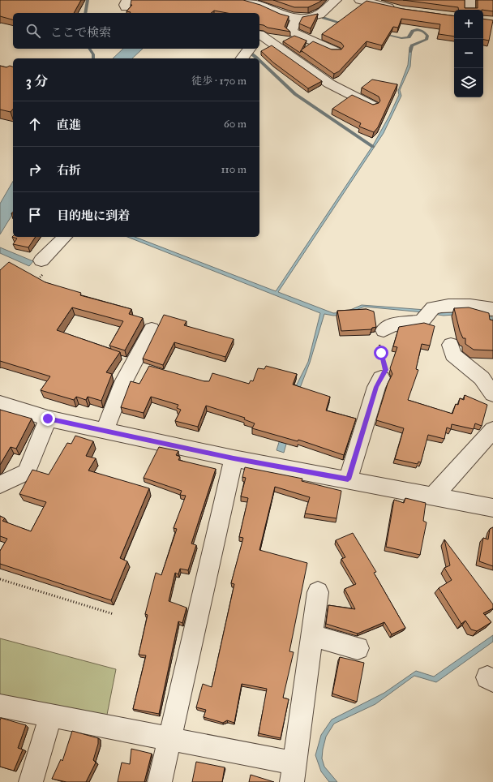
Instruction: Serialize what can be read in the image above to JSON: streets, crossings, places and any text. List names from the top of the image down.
{
  "page": {
    "map_buttons": ["+", "−"],
    "search": "ここで検索",
    "heading": ["3 分", "徒歩 · 170 m"],
    "list": [
      ["直進", "60 m"],
      ["右折", "110 m"],
      "目的地に到着"
    ]
  }
}
